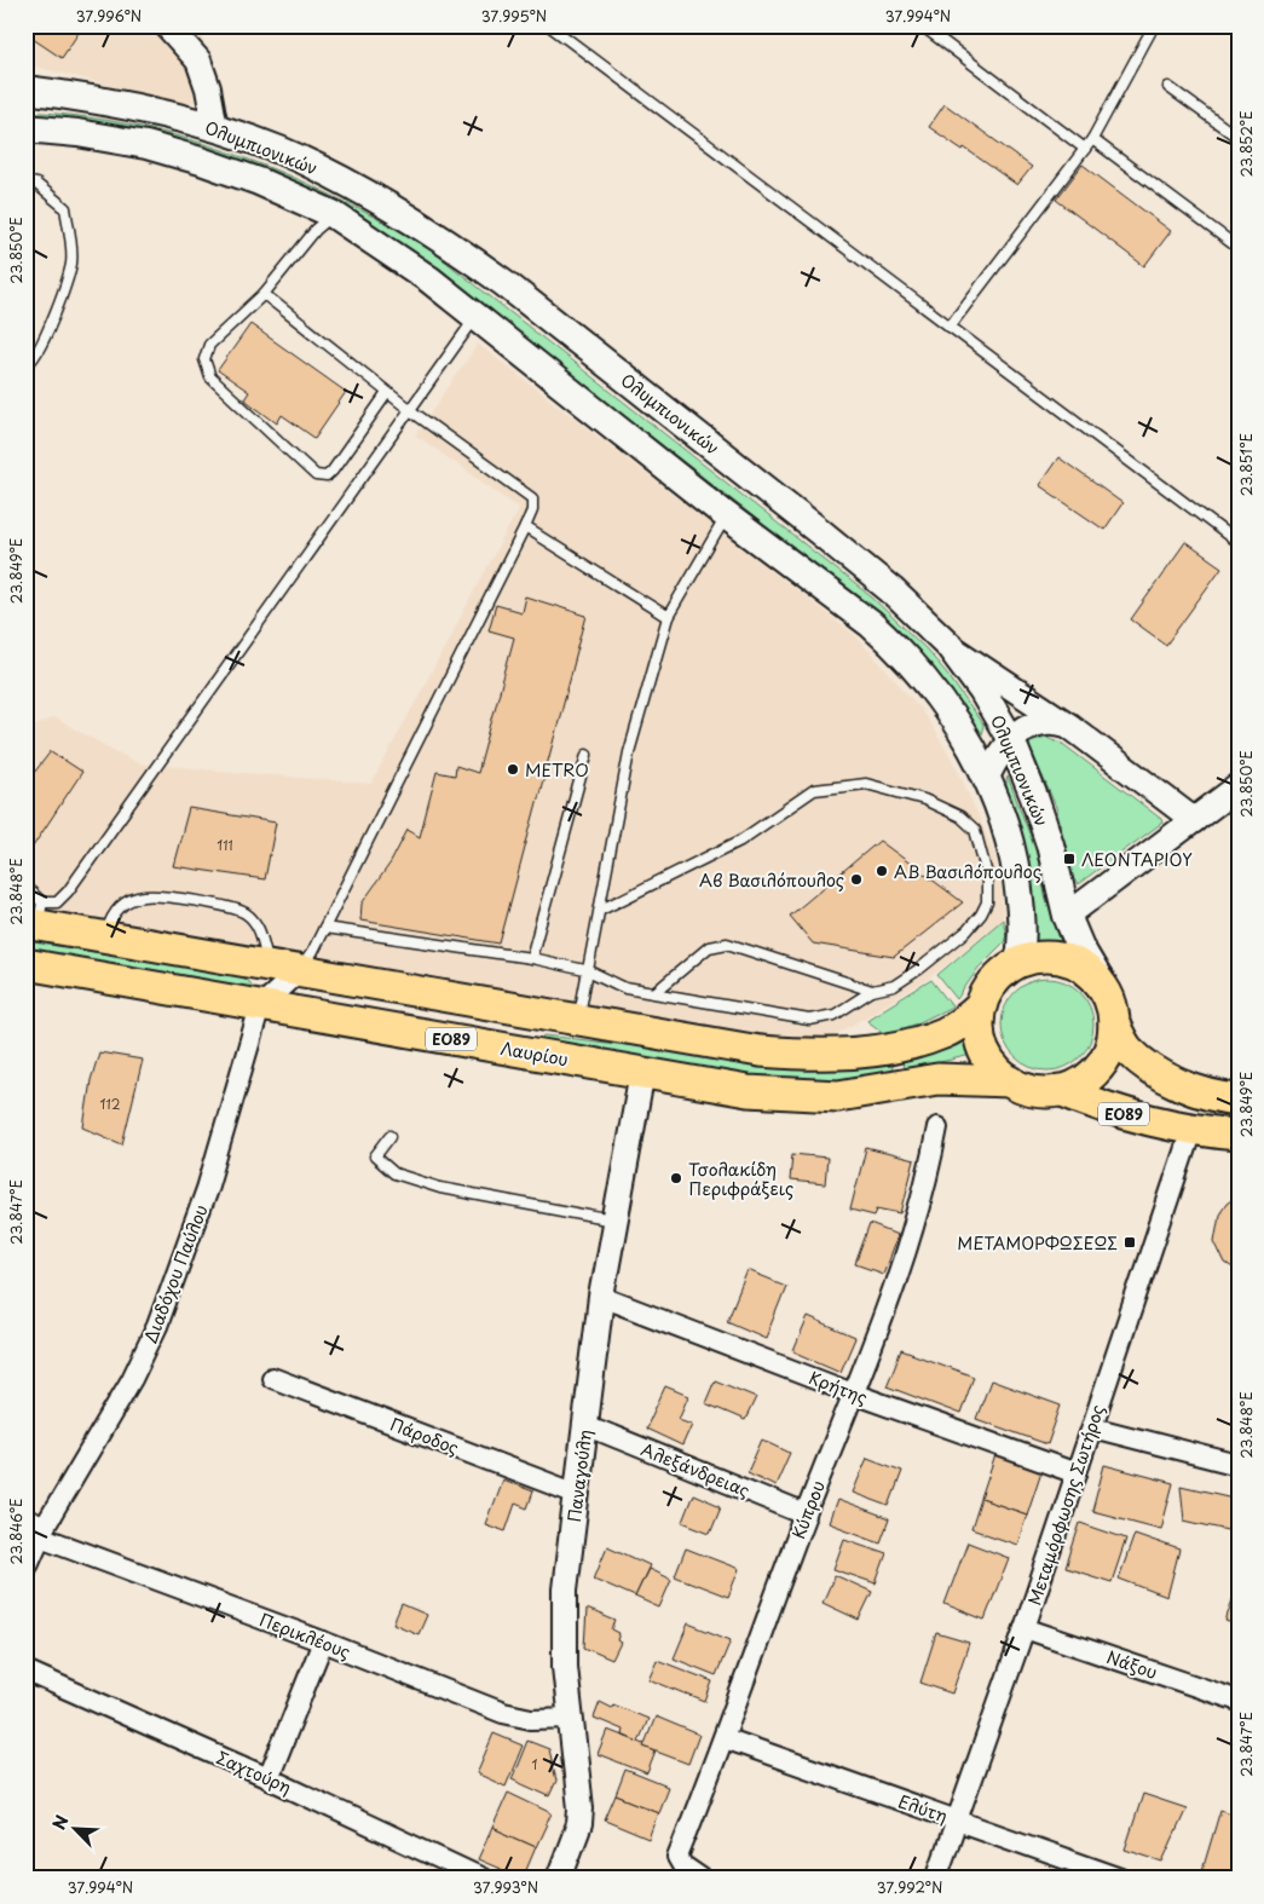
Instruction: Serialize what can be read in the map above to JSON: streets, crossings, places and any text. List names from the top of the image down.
{
  "streets": {
    "main road": ["Ολυμπιονικών", "ΕΟ89", "Λαυρίου"],
    "street": [
      "Διαδόχου Παύλου",
      "Κρήτης",
      "Πάροδος",
      "Αλεξάνδρειας",
      "Παναγούλη",
      "Μεταμόρφωσης Σωτήρος",
      "Κύπρου",
      "Περικλέους",
      "Νάξου",
      "Σαχτούρη",
      "Ελύτη"
    ]
  },
  "crossings": [
    ["Ολυμπιονικών", "Λαυρίου"],
    ["Λαυρίου", "Διαδόχου Παύλου"],
    ["Λαυρίου", "Παναγούλη"],
    ["Λαυρίου", "Μεταμόρφωσης Σωτήρος"],
    ["Διαδόχου Παύλου", "Περικλέους"],
    ["Κρήτης", "Παναγούλη"],
    ["Κρήτης", "Μεταμόρφωσης Σωτήρος"],
    ["Κρήτης", "Κύπρου"],
    ["Πάροδος", "Παναγούλη"],
    ["Αλεξάνδρειας", "Παναγούλη"],
    ["Αλεξάνδρειας", "Κύπρου"],
    ["Παναγούλη", "Περικλέους"],
    ["Μεταμόρφωσης Σωτήρος", "Νάξου"],
    ["Μεταμόρφωσης Σωτήρος", "Ελύτη"],
    ["Κύπρου", "Ελύτη"]
  ],
  "places": {
    "other": [
      "METRO",
      "ΑΒ Βασιλόπουλος",
      "Αβ Βασιλόπουλος",
      "Τσολακίδη Περιφράξεις"
    ],
    "transit": ["ΛΕΟΝΤΑΡΙΟΥ", "ΜΕΤΑΜΟΡΦΩΣΕΩΣ"]
  },
  "house_numbers": ["111", "112", "1"],
  "north": "top left",
  "coordinates": [
    "37.996°N",
    "37.995°N",
    "37.994°N",
    "23.852°E",
    "23.850°E",
    "23.851°E",
    "23.849°E",
    "23.848°E",
    "23.847°E",
    "23.846°E",
    "37.993°N",
    "37.992°N"
  ]
}
